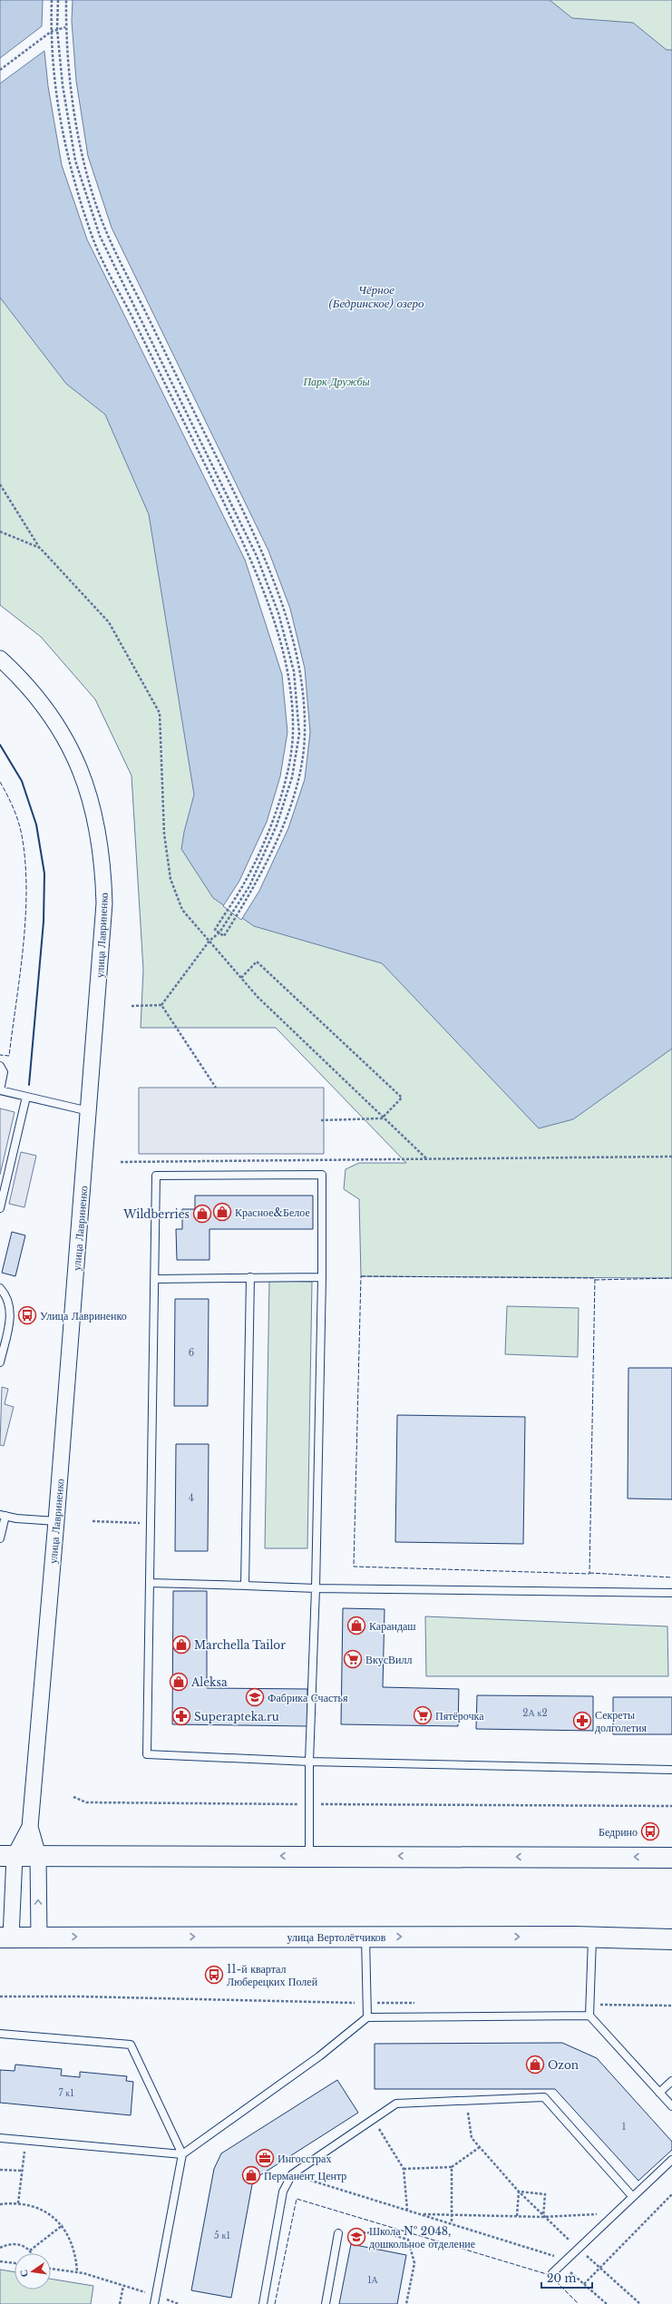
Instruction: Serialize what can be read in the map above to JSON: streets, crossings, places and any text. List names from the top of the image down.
{
  "streets": {
    "main road": ["улица Вертолётчиков"],
    "street": ["улица Лавриненко"]
  },
  "crossings": [
    ["улица Лавриненко", "улица Вертолётчиков"]
  ],
  "water": ["Чёрное (Бедринское) озеро"],
  "parks": ["Парк Дружбы"],
  "places": {
    "shop": [
      "Красное&Белое",
      "Wildberries",
      "Карандаш",
      "Marchella Tailor",
      "Aleksa",
      "Ozon",
      "Перманент Центр"
    ],
    "bus stop": ["Улица Лавриненко", "Бедрино", "11-й квартал Люберецких Полей"],
    "supermarket": ["ВкусВилл", "Пятёрочка"],
    "school or university": ["Фабрика Счастья", "Школа № 2048, дошкольное отделение"],
    "pharmacy": ["Superapteka.ru", "Секреты долголетия"],
    "office": ["Ингосстрах"]
  },
  "house_numbers": [
    "6",
    "4",
    "2А к2",
    "7 к1",
    "1",
    "5 к1",
    "1А"
  ],
  "scale_bar": "20 m",
  "north": "left"
}
